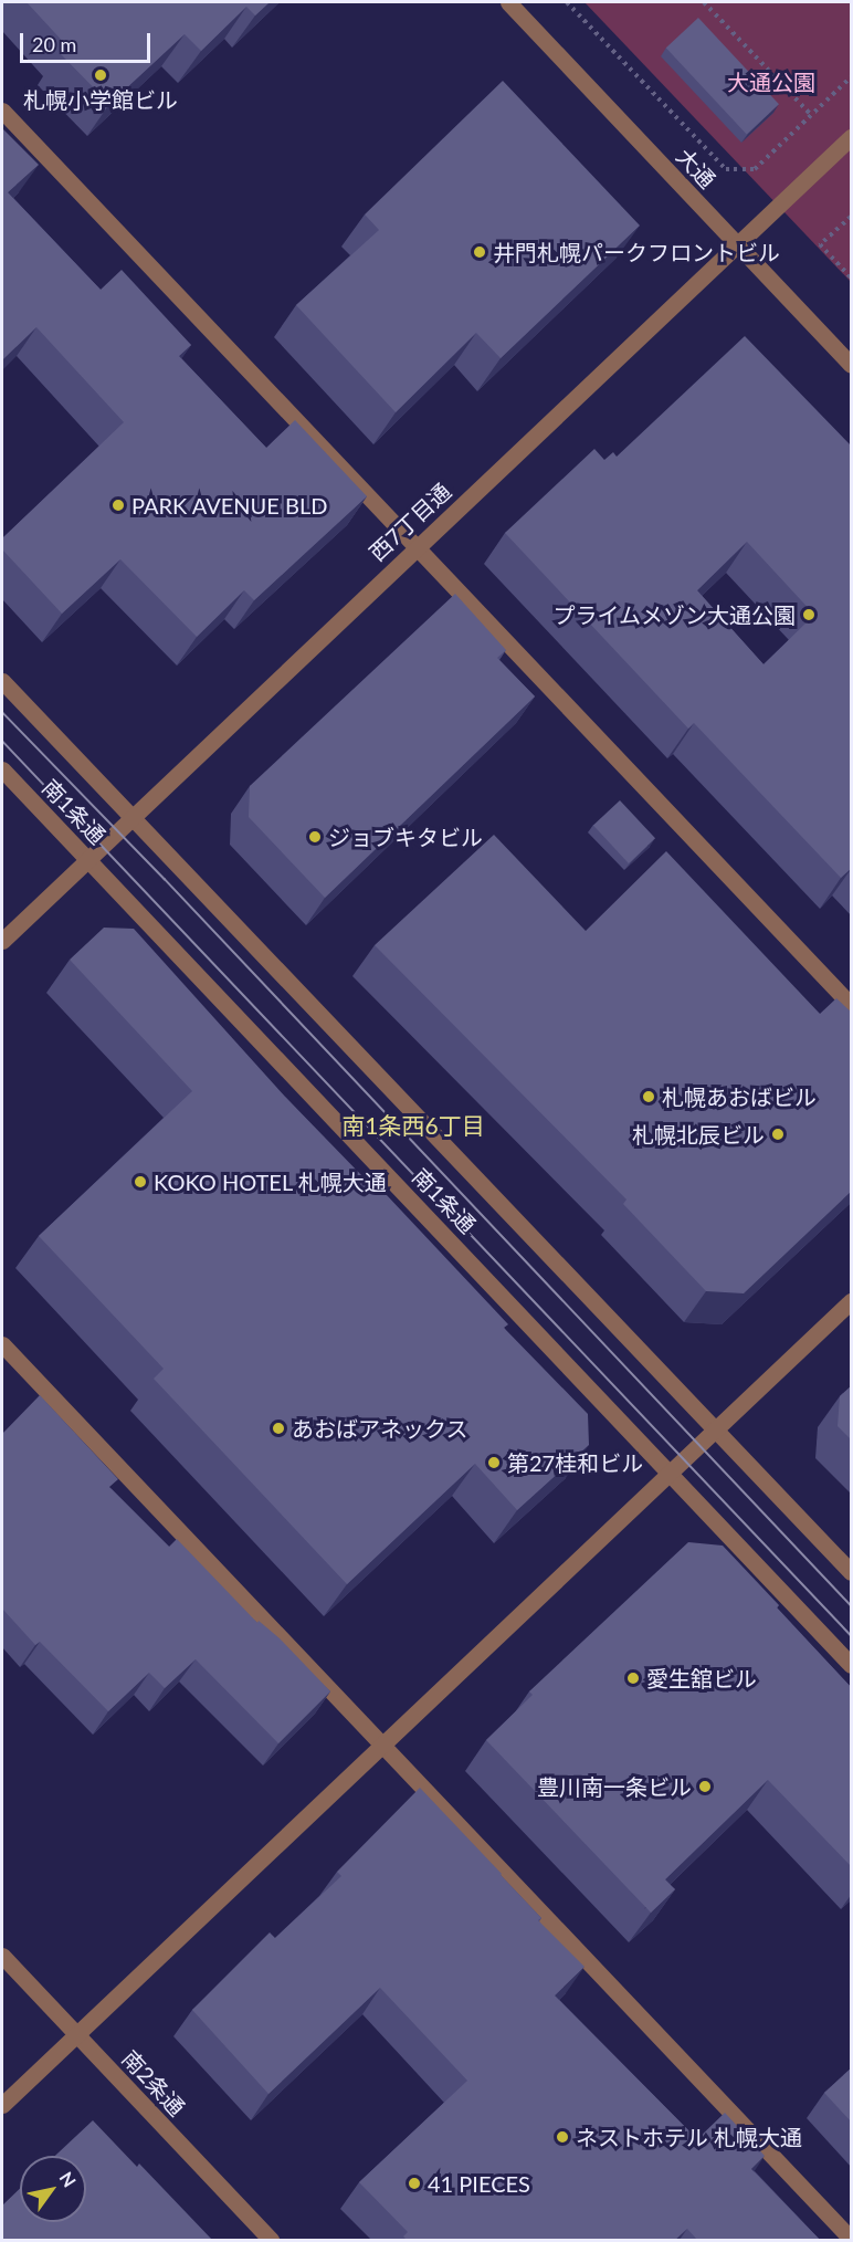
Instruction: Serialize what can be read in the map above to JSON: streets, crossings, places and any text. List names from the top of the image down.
{
  "streets": {
    "street": [
      "大通",
      "西7丁目通",
      "南1条通",
      "南2条通"
    ]
  },
  "crossings": [
    ["大通", "西7丁目通"],
    ["西7丁目通", "南1条通"]
  ],
  "districts": ["南1条西6丁目"],
  "parks": ["大通公園"],
  "places": [
    "札幌小学館ビル",
    "井門札幌パークフロントビル",
    "PARK AVENUE BLD",
    "プライムメゾン大通公園",
    "ジョブキタビル",
    "札幌あおばビル",
    "札幌北辰ビル",
    "KOKO HOTEL 札幌大通",
    "あおばアネックス",
    "第27桂和ビル",
    "愛生舘ビル",
    "豊川南一条ビル",
    "ネストホテル 札幌大通",
    "41 PIECES"
  ],
  "scale_bar": "20 m",
  "north": "top right"
}
